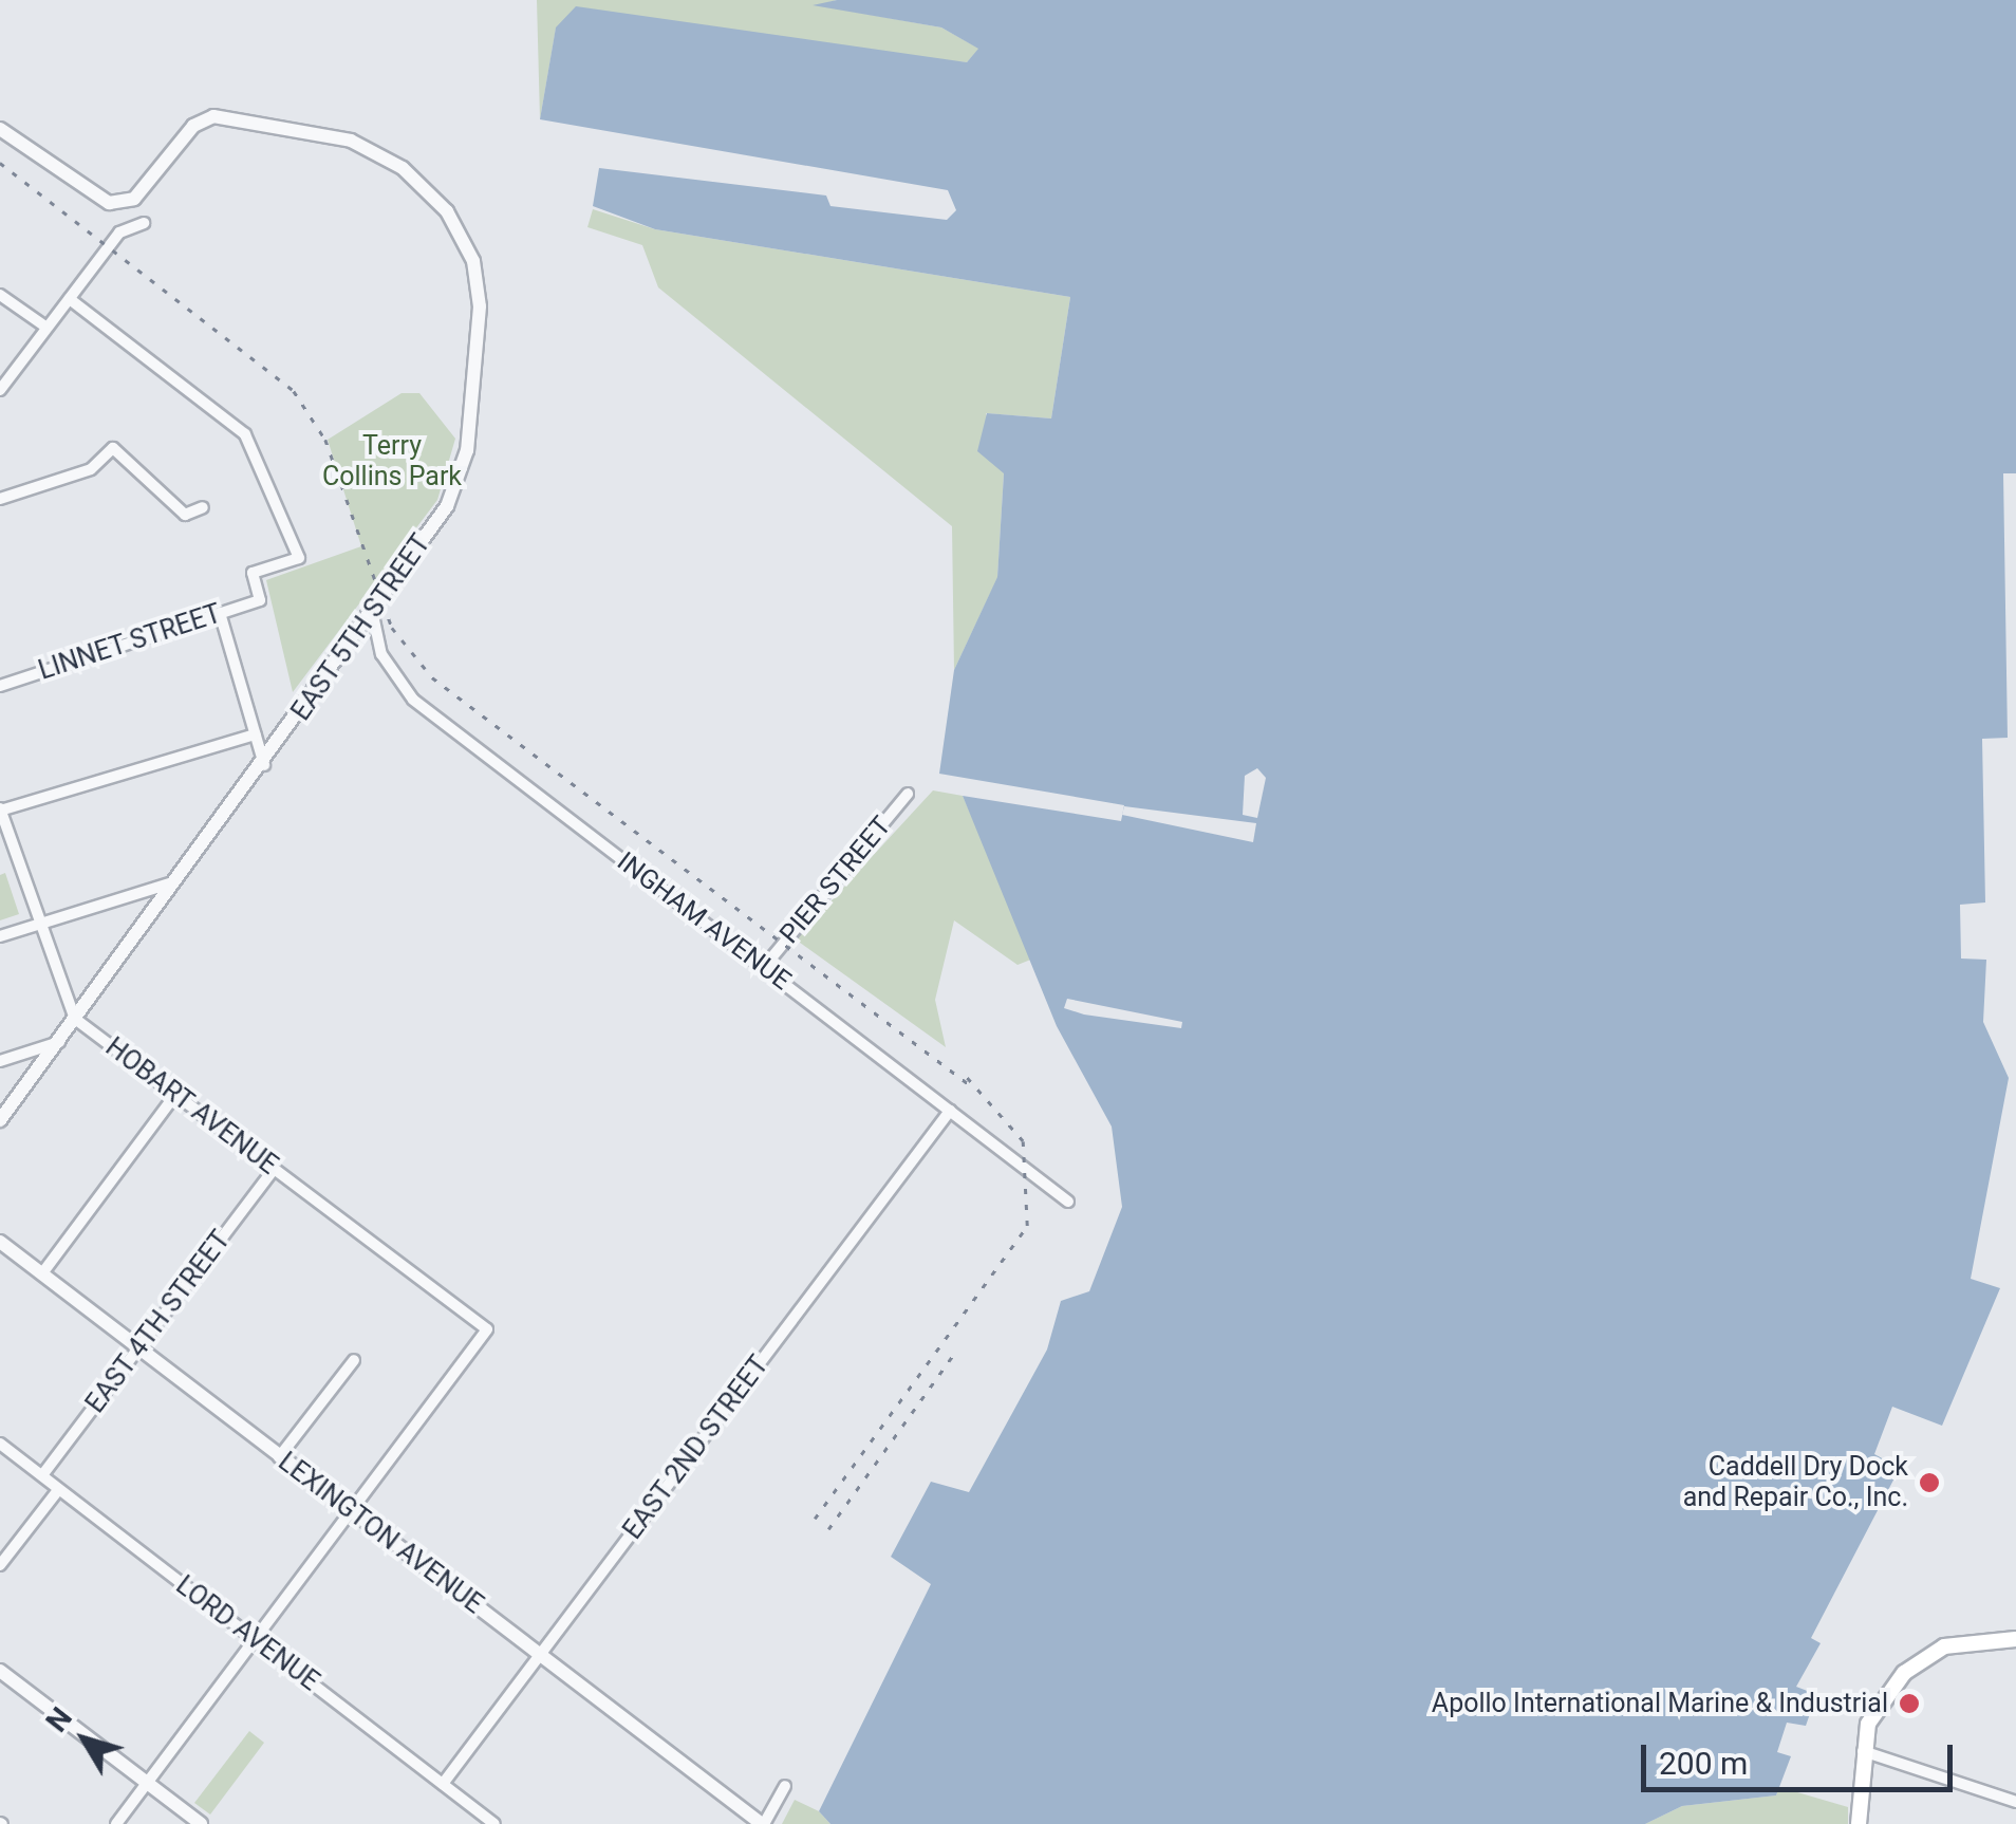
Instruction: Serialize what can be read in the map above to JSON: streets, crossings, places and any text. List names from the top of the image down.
{
  "streets": {
    "street": [
      "EAST 5TH STREET",
      "LINNET STREET",
      "PIER STREET",
      "INGHAM AVENUE",
      "HOBART AVENUE",
      "EAST 4TH STREET",
      "EAST 2ND STREET",
      "LEXINGTON AVENUE",
      "LORD AVENUE"
    ]
  },
  "crossings": [
    ["EAST 5TH STREET", "INGHAM AVENUE"],
    ["EAST 5TH STREET", "HOBART AVENUE"],
    ["PIER STREET", "INGHAM AVENUE"],
    ["INGHAM AVENUE", "EAST 2ND STREET"],
    ["HOBART AVENUE", "EAST 4TH STREET"],
    ["HOBART AVENUE", "LEXINGTON AVENUE"],
    ["EAST 4TH STREET", "LEXINGTON AVENUE"],
    ["EAST 4TH STREET", "LORD AVENUE"],
    ["EAST 2ND STREET", "LEXINGTON AVENUE"],
    ["EAST 2ND STREET", "LORD AVENUE"]
  ],
  "parks": ["Terry Collins Park"],
  "places": ["Caddell Dry Dock and Repair Co., Inc.", "Apollo International Marine & Industrial"],
  "scale_bar": "200 m",
  "north": "top left"
}
